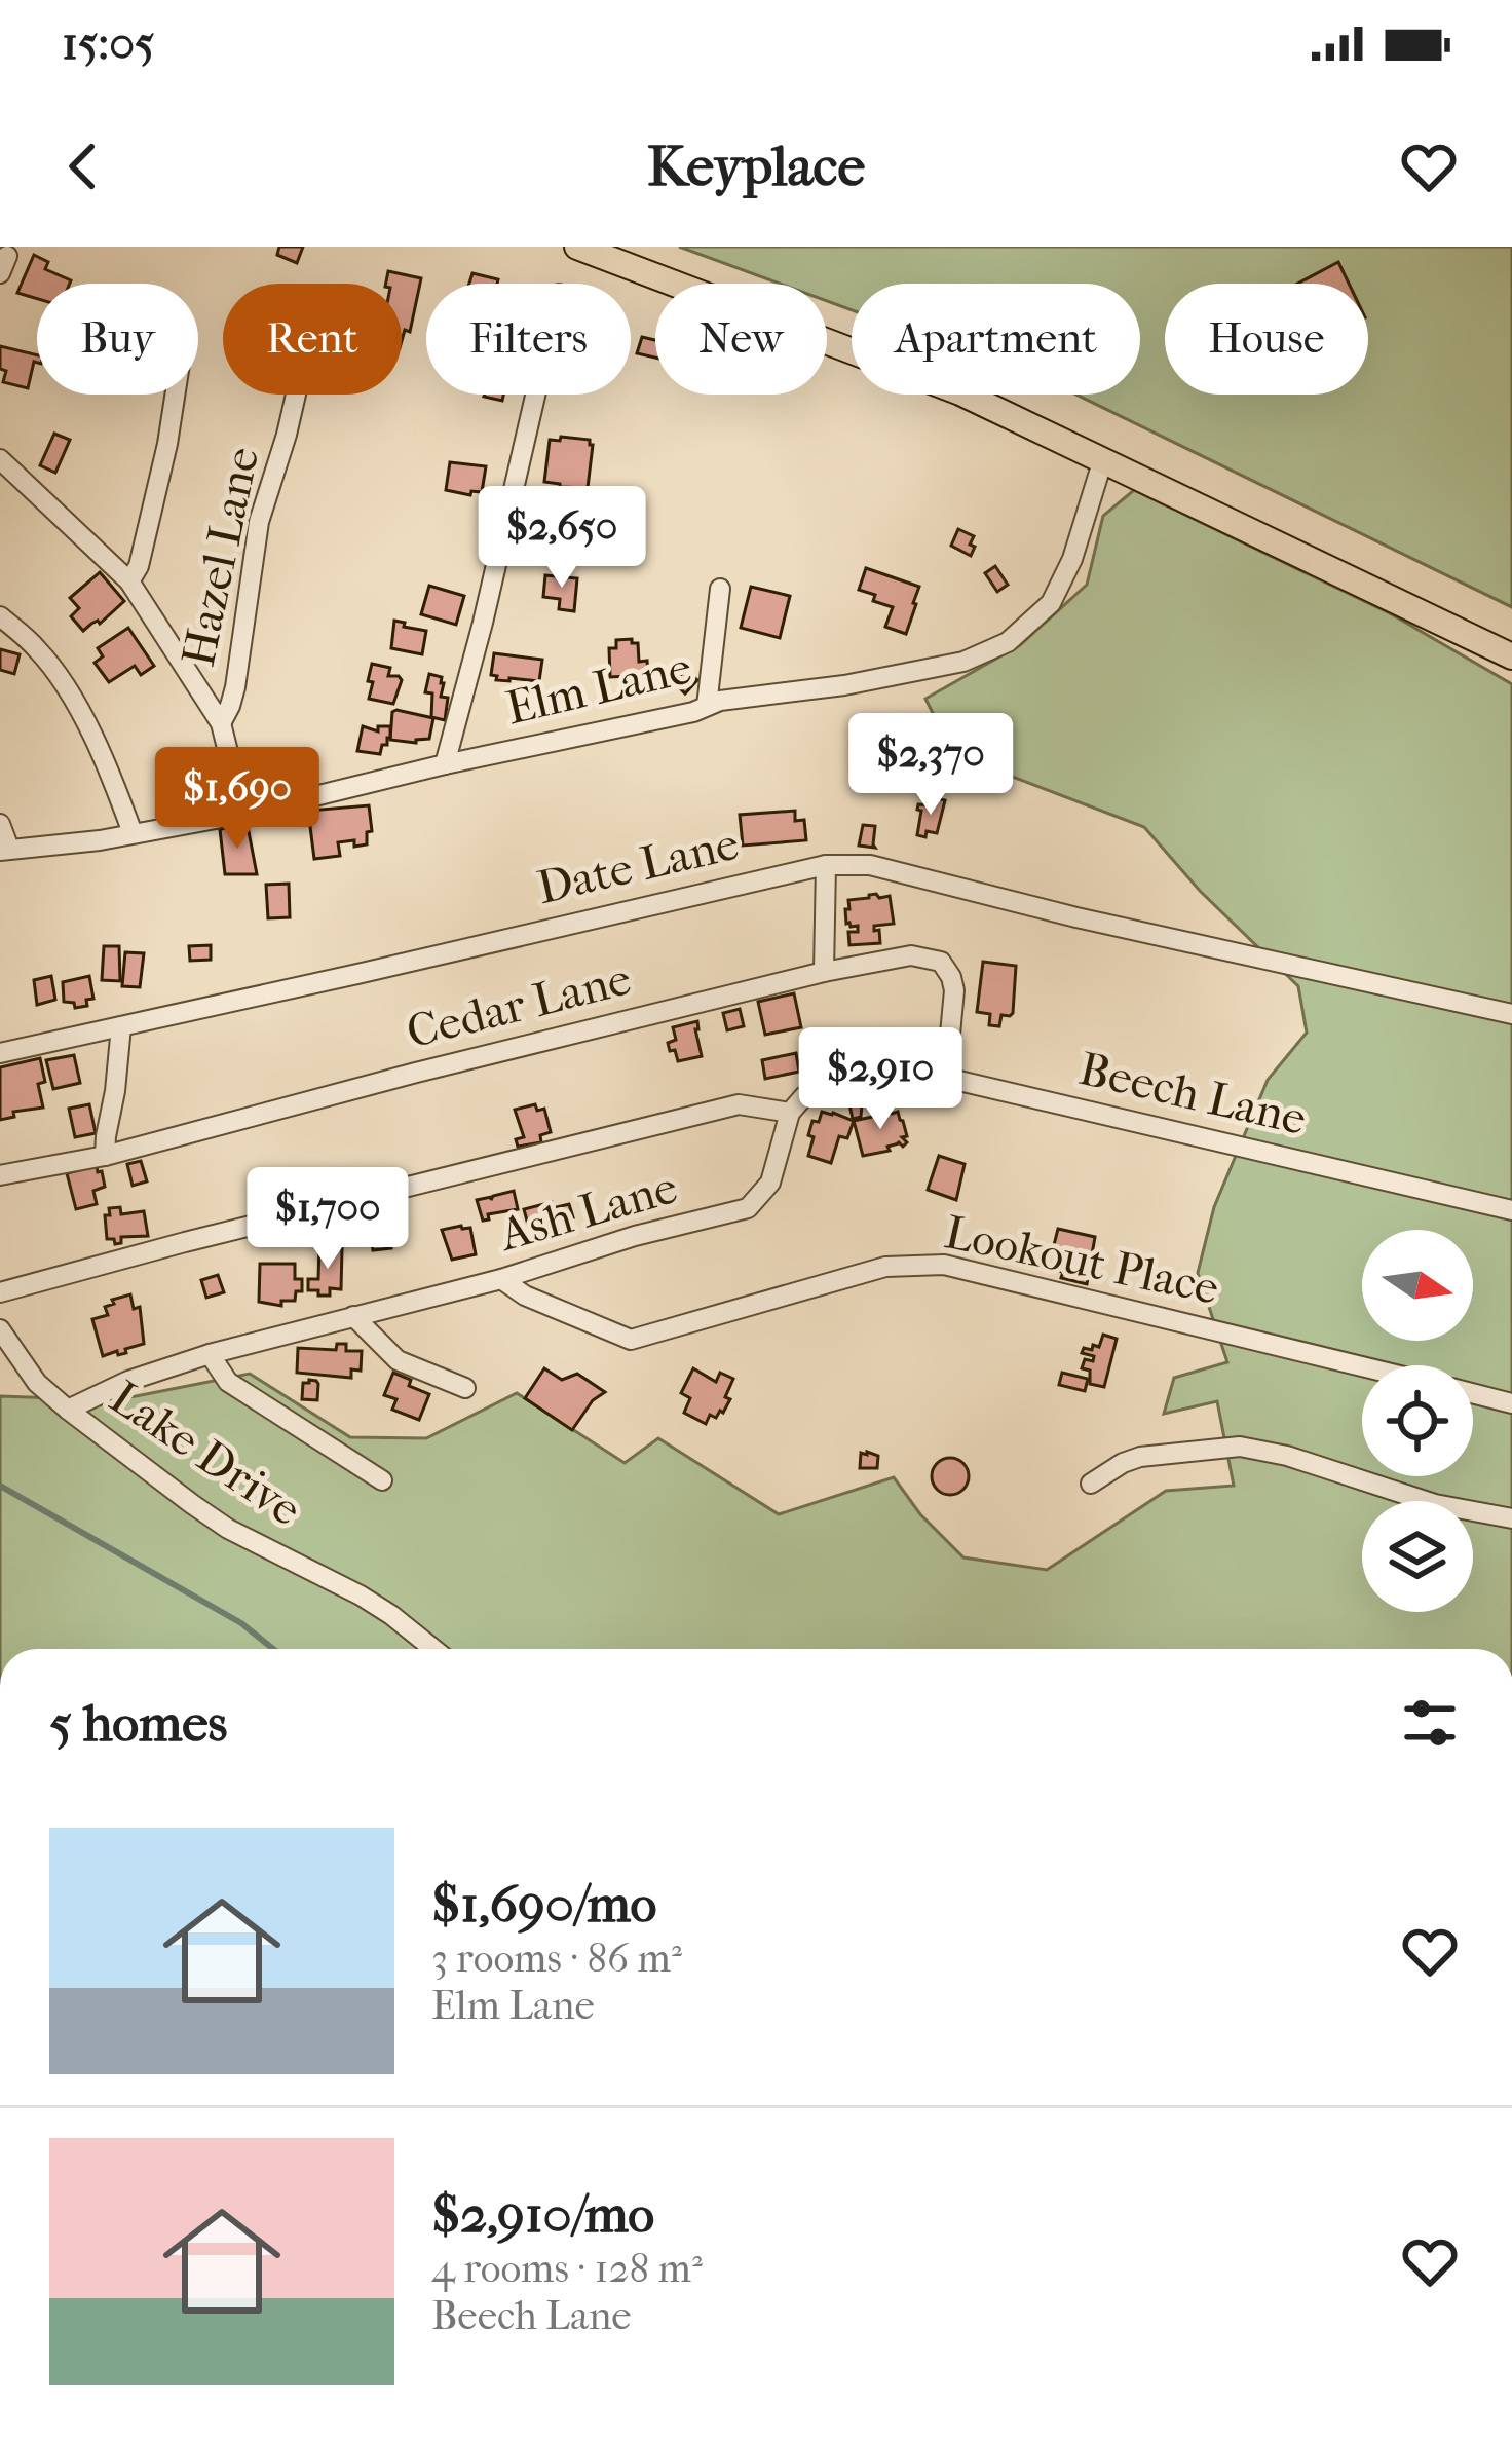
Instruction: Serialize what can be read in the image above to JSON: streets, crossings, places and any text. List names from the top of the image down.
{
  "streets": {
    "street": [
      "Hazel Lane",
      "Elm Lane",
      "Date Lane",
      "Cedar Lane",
      "Beech Lane",
      "Ash Lane",
      "Lookout Place",
      "Lake Drive"
    ]
  },
  "crossings": [
    ["Cedar Lane", "Beech Lane"],
    ["Beech Lane", "Ash Lane"],
    ["Ash Lane", "Lookout Place"],
    ["Ash Lane", "Lake Drive"]
  ],
  "north": "right",
  "page": {
    "status": "15:05",
    "header": "Keyplace",
    "chip": [
      "Buy",
      "Rent",
      "Filters",
      "New",
      "Apartment",
      "House"
    ],
    "price": [
      "$2,650",
      "$2,370",
      "$1,690",
      "$2,910",
      "$1,700"
    ],
    "heading": "5 homes",
    "list": [
      {
        "name": "$1,690/mo",
        "note": "3 rooms · 86 m² · Elm Lane"
      },
      {
        "name": "$2,910/mo",
        "note": "4 rooms · 128 m² · Beech Lane"
      }
    ]
  }
}
